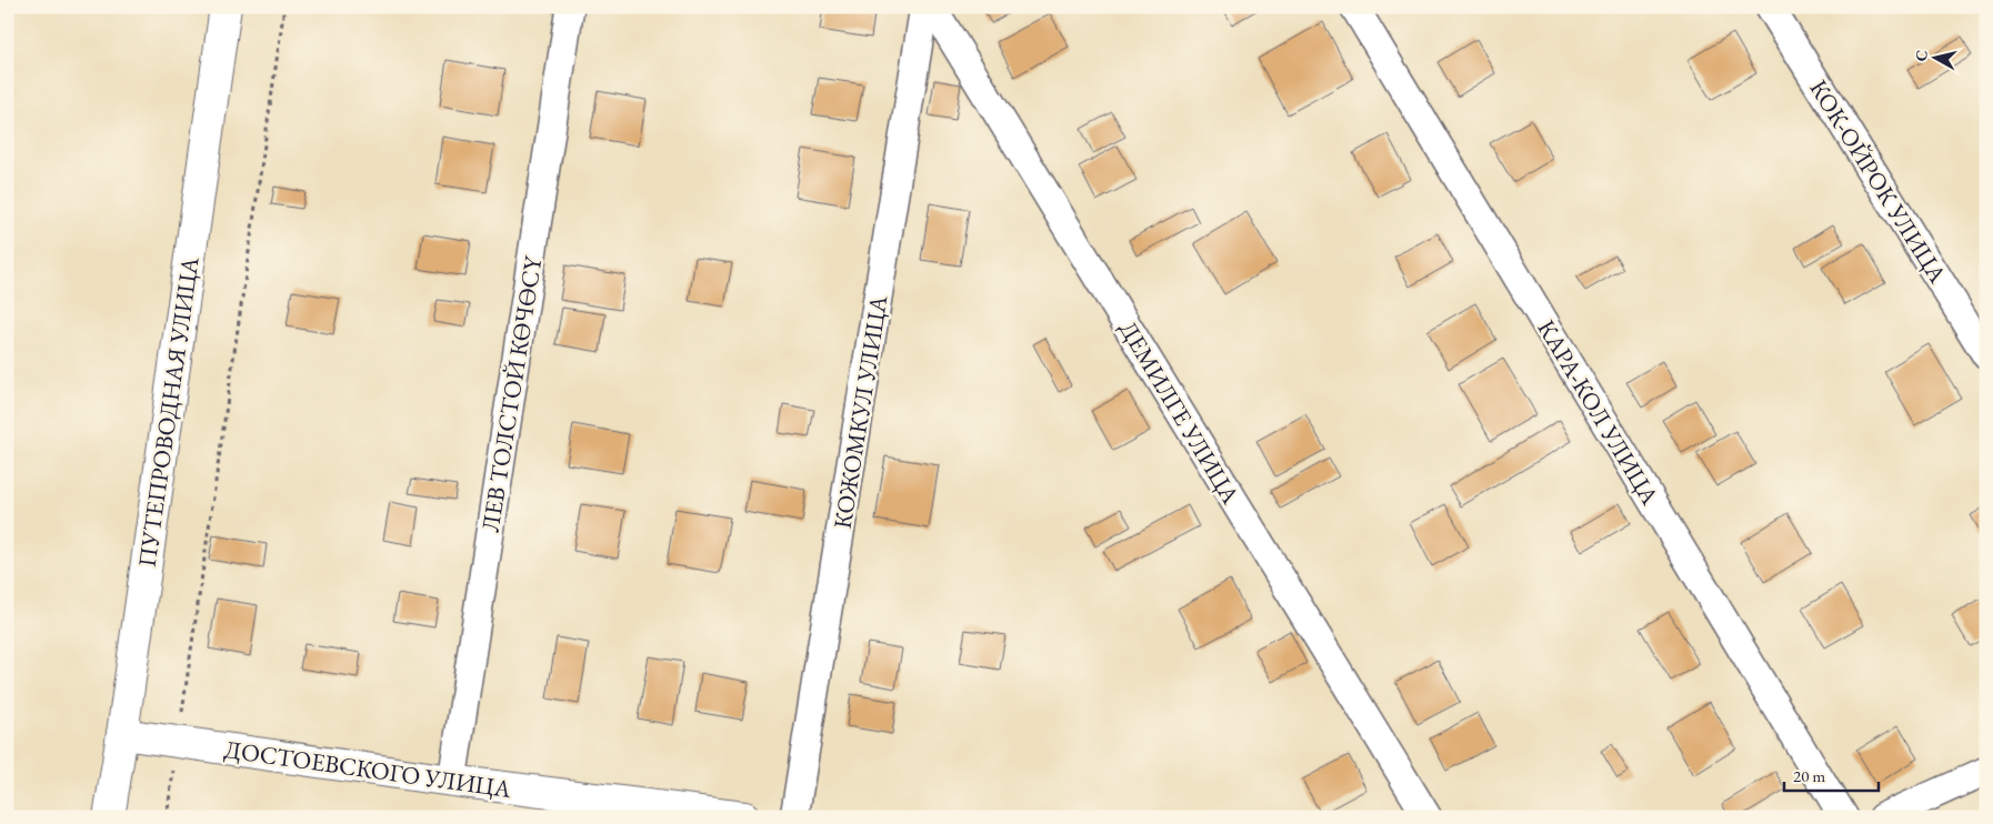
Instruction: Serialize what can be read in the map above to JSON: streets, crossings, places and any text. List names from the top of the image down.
{
  "streets": {
    "main road": ["ПУТЕПРОВОДНАЯ УЛИЦА", "ДОСТОЕВСКОГО УЛИЦА"],
    "street": [
      "КОК-ОЙРОК УЛИЦА",
      "ЛЕВ ТОЛСТОЙ КӨЧӨСҮ",
      "КОЖОМКУЛ УЛИЦА",
      "ДЕМИЛГЕ УЛИЦА",
      "КАРА-КОЛ УЛИЦА"
    ]
  },
  "crossings": [
    ["ЛЕВ ТОЛСТОЙ КӨЧӨСҮ", "ДОСТОЕВСКОГО УЛИЦА"],
    ["ПУТЕПРОВОДНАЯ УЛИЦА", "ДОСТОЕВСКОГО УЛИЦА"]
  ],
  "scale_bar": "20 m",
  "north": "left"
}
